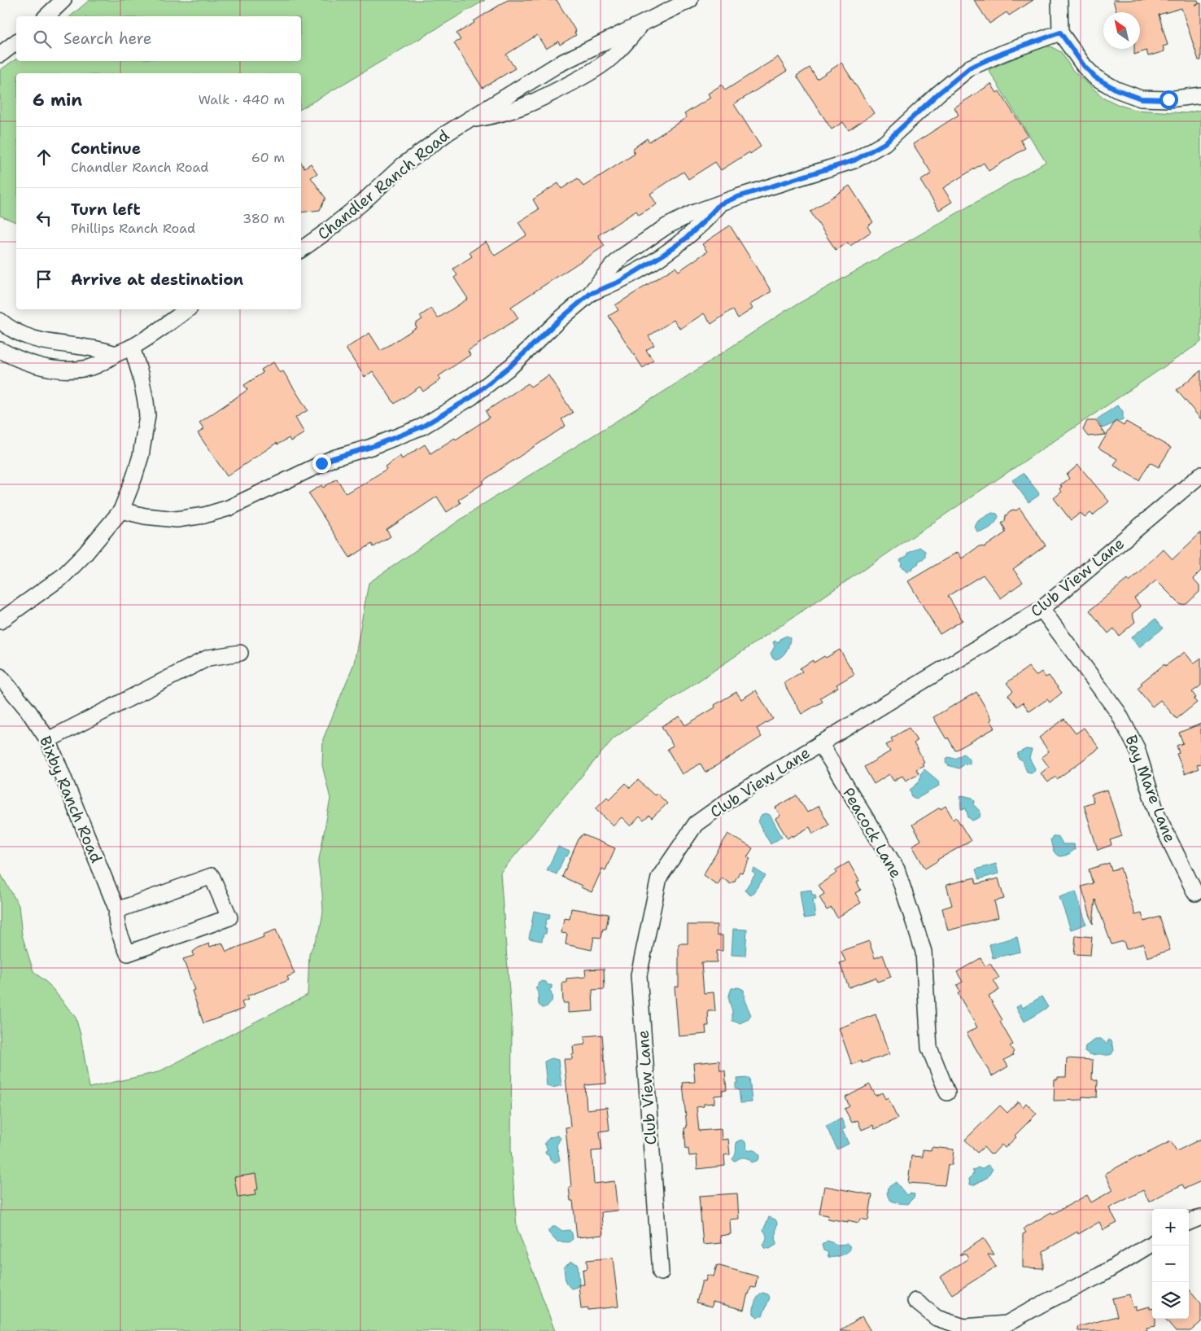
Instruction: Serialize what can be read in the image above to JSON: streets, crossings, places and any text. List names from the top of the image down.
{
  "streets": {
    "street": [
      "Chandler Ranch Road",
      "Club View Lane",
      "Bay Mare Lane",
      "Bixby Ranch Road",
      "Peacock Lane"
    ]
  },
  "crossings": [
    ["Club View Lane", "Bay Mare Lane"],
    ["Club View Lane", "Peacock Lane"]
  ],
  "north": "top left",
  "page": {
    "search": "Search here",
    "heading": ["6 min", "Walk · 440 m"],
    "list": [
      ["Continue", "Chandler Ranch Road", "60 m"],
      ["Turn left", "Phillips Ranch Road", "380 m"],
      "Arrive at destination"
    ],
    "map_buttons": ["+", "−"]
  }
}
